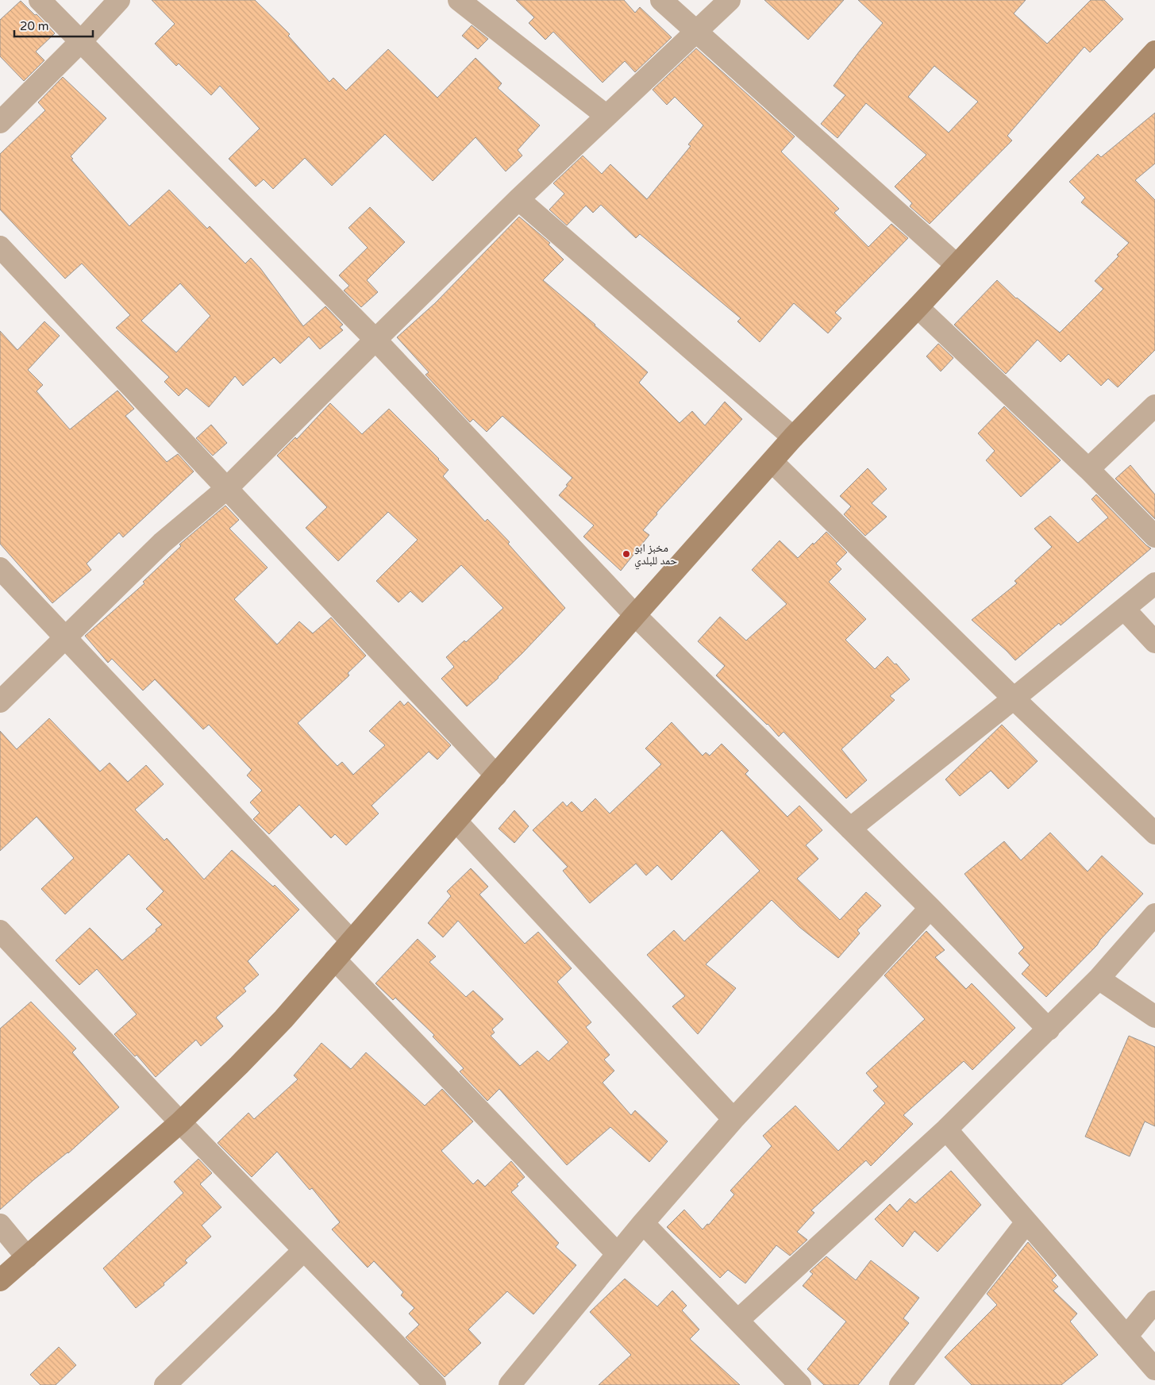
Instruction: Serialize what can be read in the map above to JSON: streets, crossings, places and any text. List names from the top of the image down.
{
  "places": ["مخبز ابو حمد للبلدي"],
  "scale_bar": "20 m"
}
